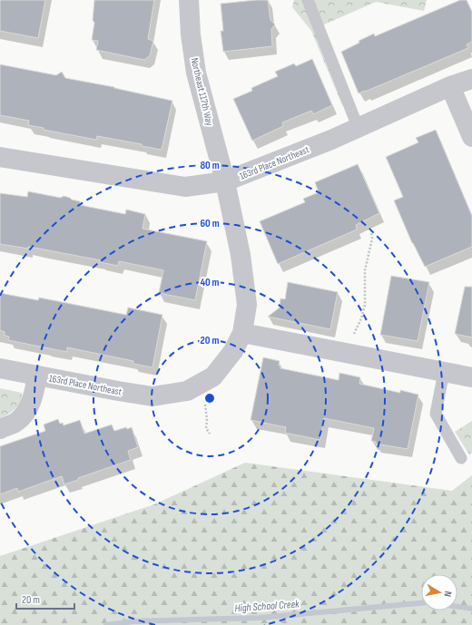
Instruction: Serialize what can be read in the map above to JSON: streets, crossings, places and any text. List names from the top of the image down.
{
  "streets": {
    "street": ["Northeast 117th Way", "163rd Place Northeast"]
  },
  "crossings": [
    ["Northeast 117th Way", "163rd Place Northeast"]
  ],
  "water": ["High School Creek"],
  "scale_bar": "20 m",
  "north": "right",
  "rings": [
    "80 m",
    "60 m",
    "40 m",
    "20 m"
  ]
}
